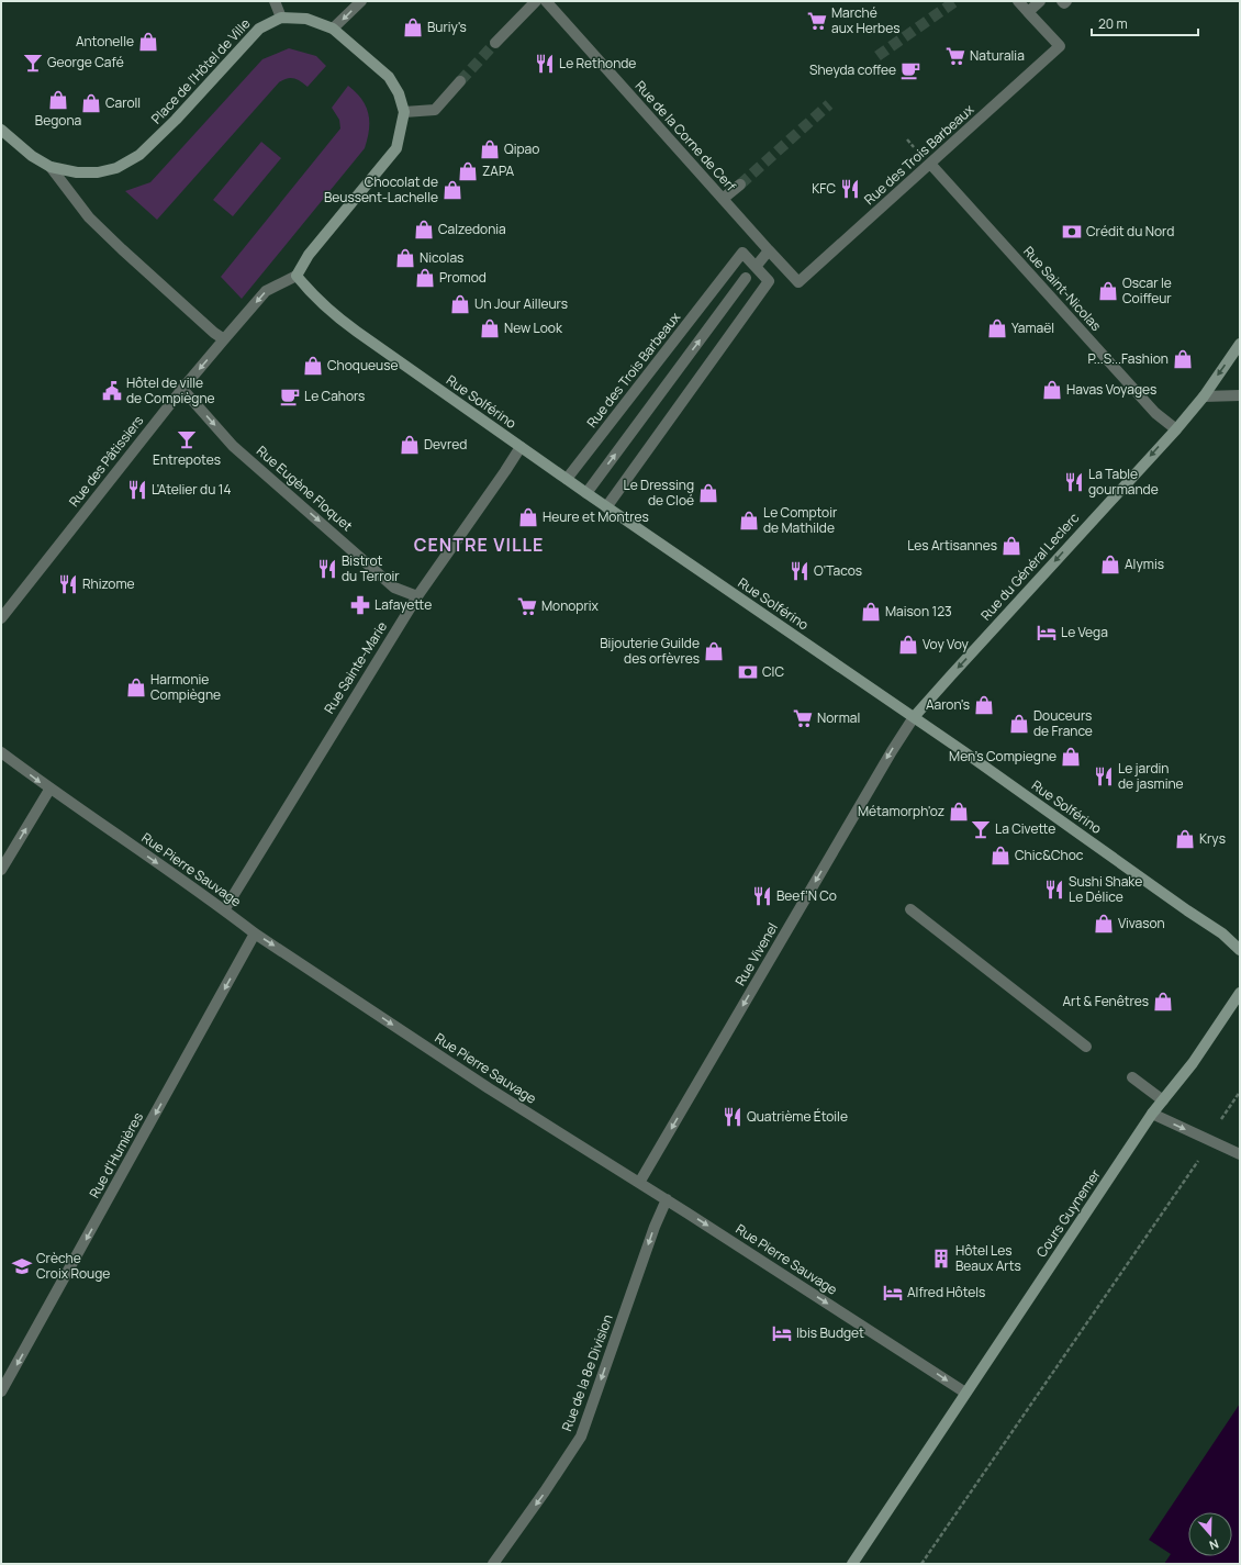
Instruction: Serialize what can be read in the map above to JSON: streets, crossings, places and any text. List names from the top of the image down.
{
  "streets": {
    "main road": [
      "Place de l'Hôtel de Ville",
      "Rue Solférino",
      "Rue du Général Leclerc",
      "Cours Guynemer"
    ],
    "street": [
      "Rue de la Corne de Cerf",
      "Rue des Trois Barbeaux",
      "Rue Saint-Nicolas",
      "Rue des Pâtissiers",
      "Rue Eugène Floquet",
      "Rue Sainte-Marie",
      "Rue Pierre Sauvage",
      "Rue Vivenel",
      "Rue d'Humières",
      "Rue de la 8e Division"
    ]
  },
  "crossings": [
    ["Rue de la Corne de Cerf", "Rue des Trois Barbeaux"],
    ["Rue des Trois Barbeaux", "Rue Saint-Nicolas"],
    ["Rue des Trois Barbeaux", "Rue Solférino"],
    ["Rue Saint-Nicolas", "Rue du Général Leclerc"],
    ["Rue Solférino", "Rue des Pâtissiers"],
    ["Rue Solférino", "Rue du Général Leclerc"],
    ["Rue Solférino", "Rue Sainte-Marie"],
    ["Rue Solférino", "Rue Vivenel"],
    ["Rue des Pâtissiers", "Rue Eugène Floquet"],
    ["Rue Eugène Floquet", "Rue Sainte-Marie"],
    ["Rue du Général Leclerc", "Rue Vivenel"],
    ["Rue Sainte-Marie", "Rue Pierre Sauvage"],
    ["Rue Pierre Sauvage", "Rue Vivenel"],
    ["Rue Pierre Sauvage", "Rue d'Humières"],
    ["Rue Pierre Sauvage", "Cours Guynemer"],
    ["Rue Pierre Sauvage", "Rue de la 8e Division"]
  ],
  "one_way": [
    "Rue des Pâtissiers",
    "Rue Eugène Floquet",
    "Rue du Général Leclerc",
    "Rue Pierre Sauvage",
    "Rue Vivenel",
    "Rue d'Humières",
    "Rue de la 8e Division"
  ],
  "districts": ["CENTRE VILLE"],
  "places": {
    "supermarket": [
      "Marché aux Herbes",
      "Naturalia",
      "Monoprix",
      "Normal"
    ],
    "shop": [
      "Buriy's",
      "Antonelle",
      "Begona",
      "Caroll",
      "Qipao",
      "ZAPA",
      "Chocolat de Beussent-Lachelle",
      "Calzedonia",
      "Nicolas",
      "Promod",
      "Oscar le Coiffeur",
      "Un Jour Ailleurs",
      "New Look",
      "Yamaël",
      "P...S...Fashion",
      "Choqueuse",
      "Havas Voyages",
      "Devred",
      "Le Dressing de Cloé",
      "Heure et Montres",
      "Le Comptoir de Mathilde",
      "Les Artisannes",
      "Alymis",
      "Maison 123",
      "Voy Voy",
      "Bijouterie Guilde des orfèvres",
      "Harmonie Compiègne",
      "Aaron's",
      "Douceurs de France",
      "Men's Compiegne",
      "Métamorph'oz",
      "Krys",
      "Chic&Choc",
      "Vivason",
      "Art & Fenêtres"
    ],
    "bar": ["George Café", "Entrepotes", "La Civette"],
    "restaurant": [
      "Le Rethonde",
      "KFC",
      "La Table gourmande",
      "L'Atelier du 14",
      "Bistrot du Terroir",
      "O'Tacos",
      "Rhizome",
      "Le jardin de jasmine",
      "Sushi Shake Le Délice",
      "Beef’N Co",
      "Quatrième Étoile"
    ],
    "cafe": ["Sheyda coffee", "Le Cahors"],
    "bank": ["Crédit du Nord", "CIC"],
    "public building": ["Hôtel de ville de Compiègne"],
    "pharmacy": ["Lafayette"],
    "hotel": ["Le Vega", "Alfred Hôtels", "Ibis Budget"],
    "building": ["Hôtel Les Beaux Arts"],
    "school or university": ["Crèche Croix Rouge"]
  },
  "scale_bar": "20 m",
  "north": "bottom"
}
